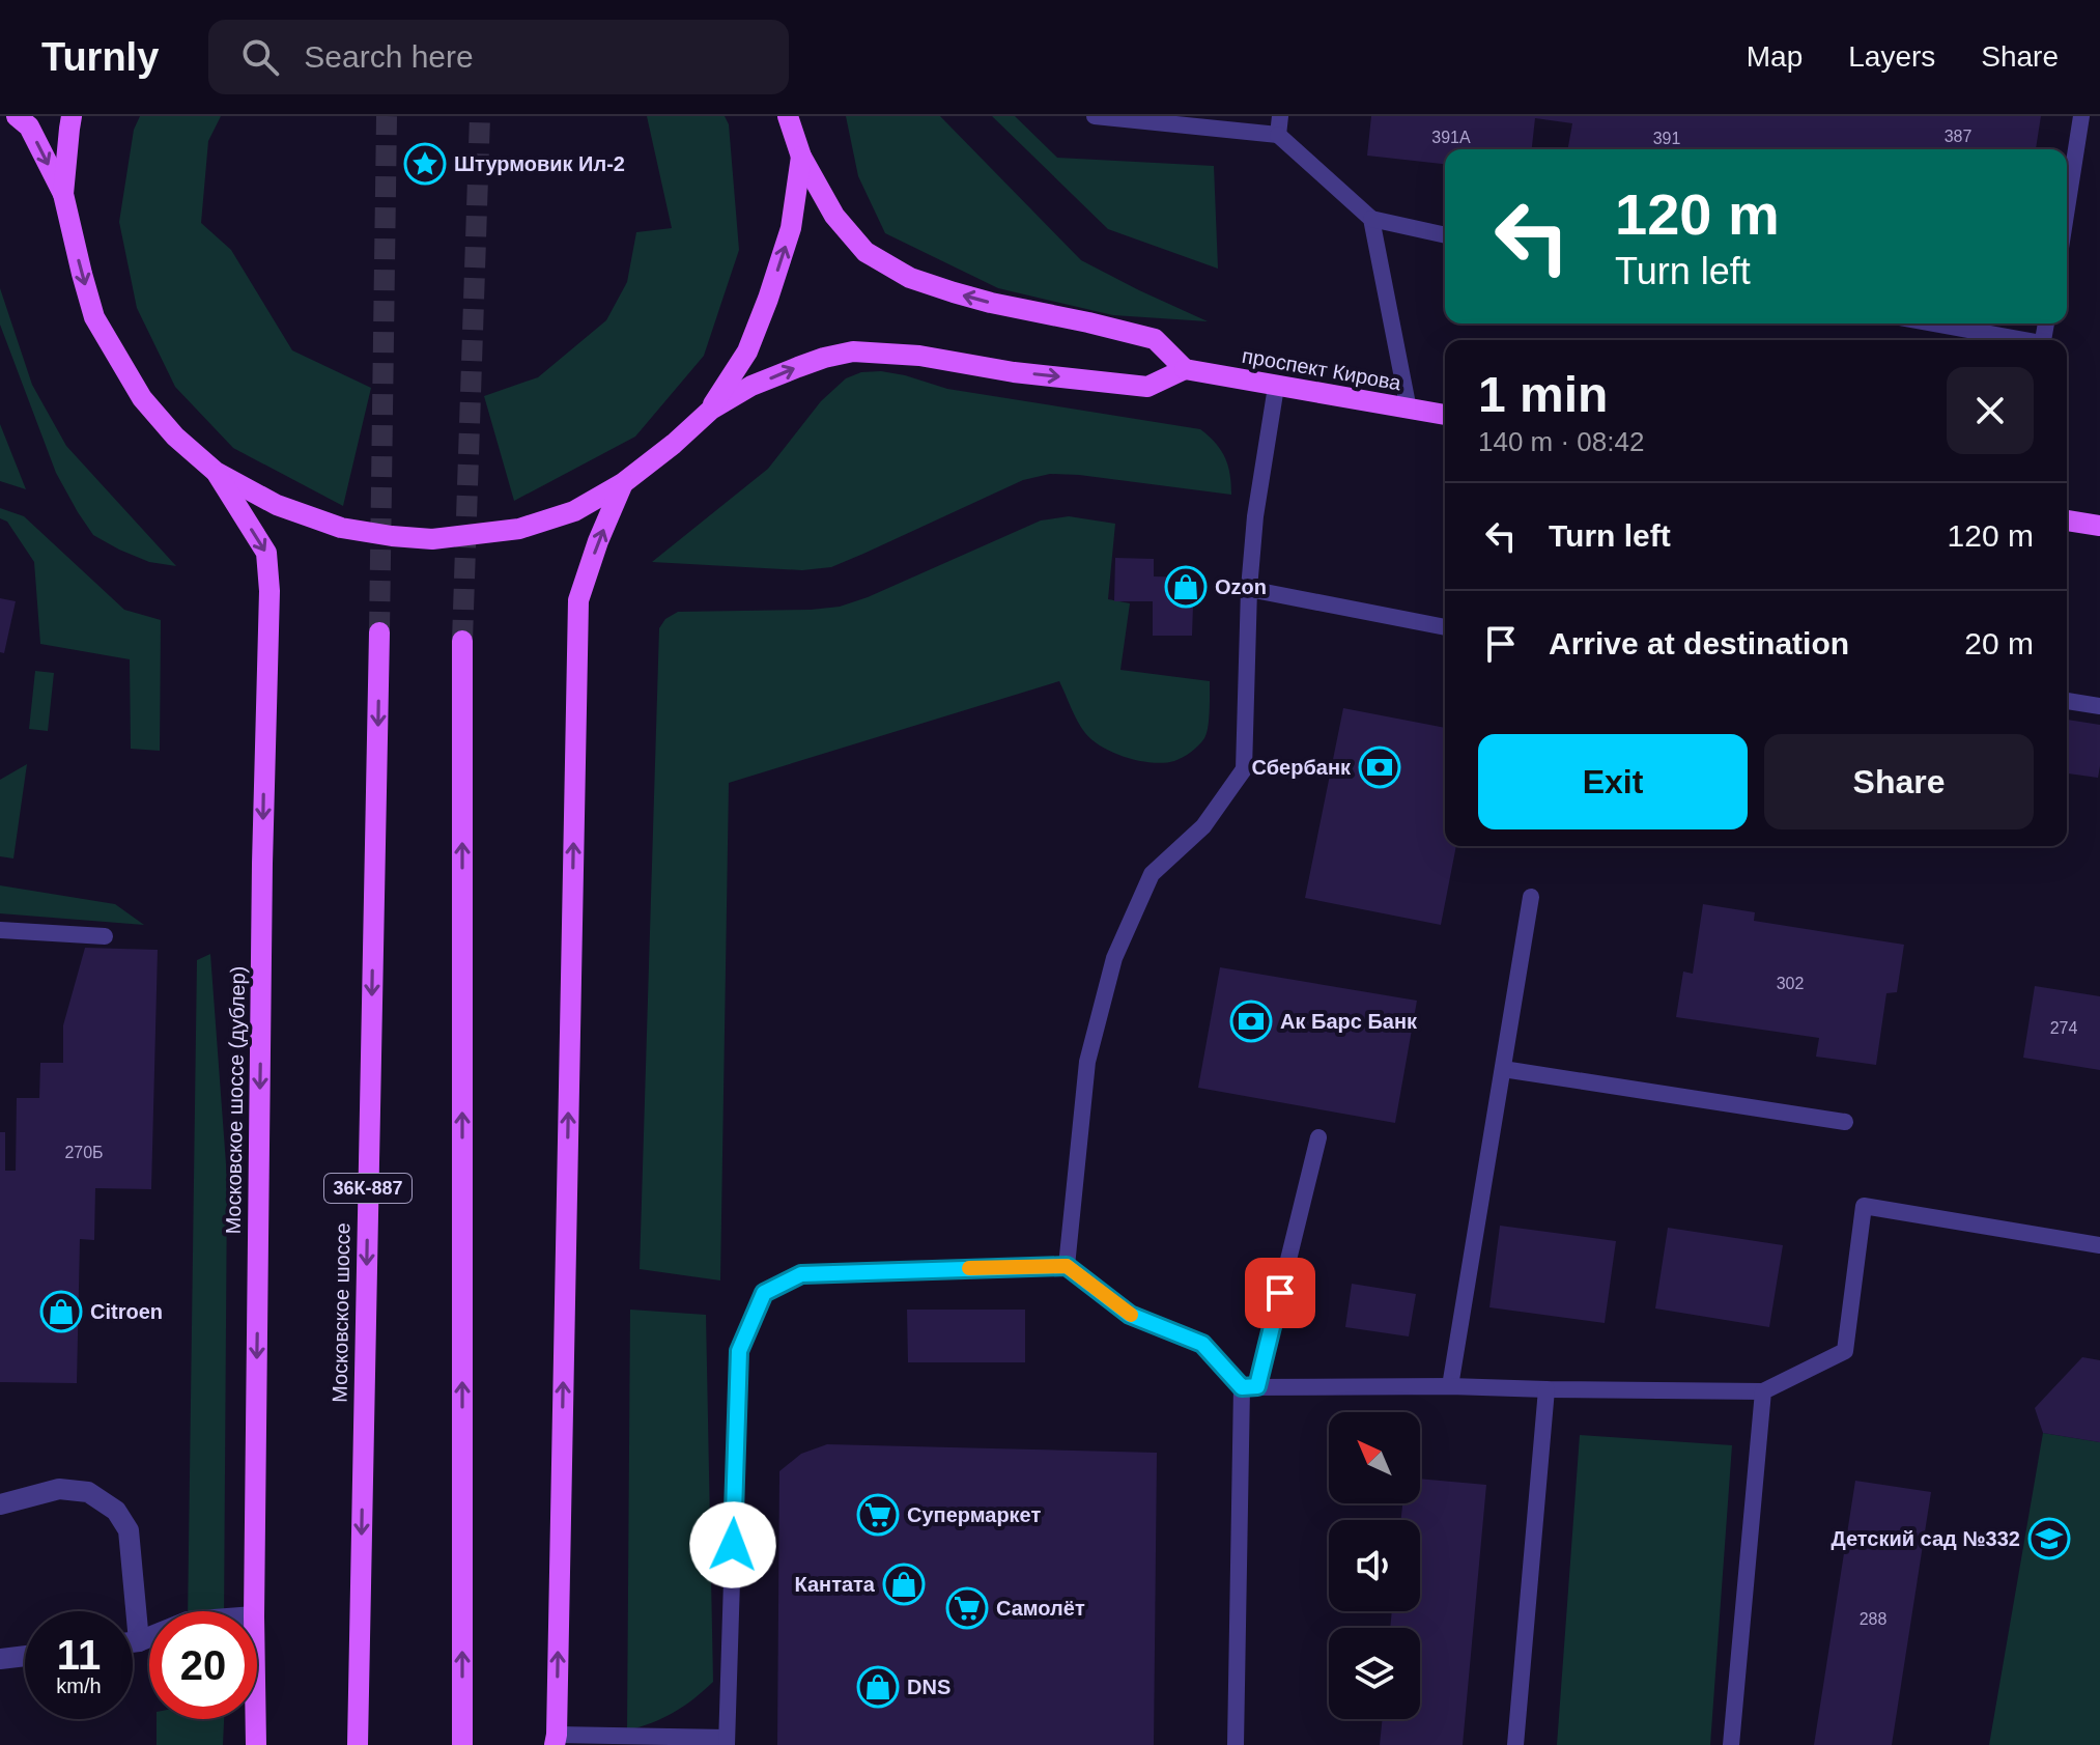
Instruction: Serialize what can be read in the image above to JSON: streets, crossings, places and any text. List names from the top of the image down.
{
  "streets": {
    "main road": [
      "проспект Кирова",
      "Московское шоссе (дублер)",
      "36К-887",
      "Московское шоссе"
    ]
  },
  "one_way": ["Московское шоссе (дублер)"],
  "places": {
    "place": ["Штурмовик Ил-2"],
    "shop": [
      "Ozon",
      "Citroen",
      "Кантата",
      "DNS"
    ],
    "bank": ["Сбербанк", "Ак Барс Банк"],
    "supermarket": ["Супермаркет", "Самолёт"],
    "school or university": ["Детский сад №332"]
  },
  "house_numbers": [
    "387",
    "391А",
    "391",
    "302",
    "274",
    "270Б",
    "288"
  ],
  "north": "top left",
  "page": {
    "header": "Turnly",
    "search": "Search here",
    "nav": ["Map", "Layers", "Share"],
    "turn": ["120 m", "Turn left"],
    "heading": ["1 min", "140 m · 08:42"],
    "list": [
      {
        "name": "Turn left",
        "value": "120 m"
      },
      {
        "name": "Arrive at destination",
        "value": "20 m"
      }
    ],
    "buttons": ["Exit", "Share"],
    "speed": "11 km/h",
    "limit": "20"
  }
}
